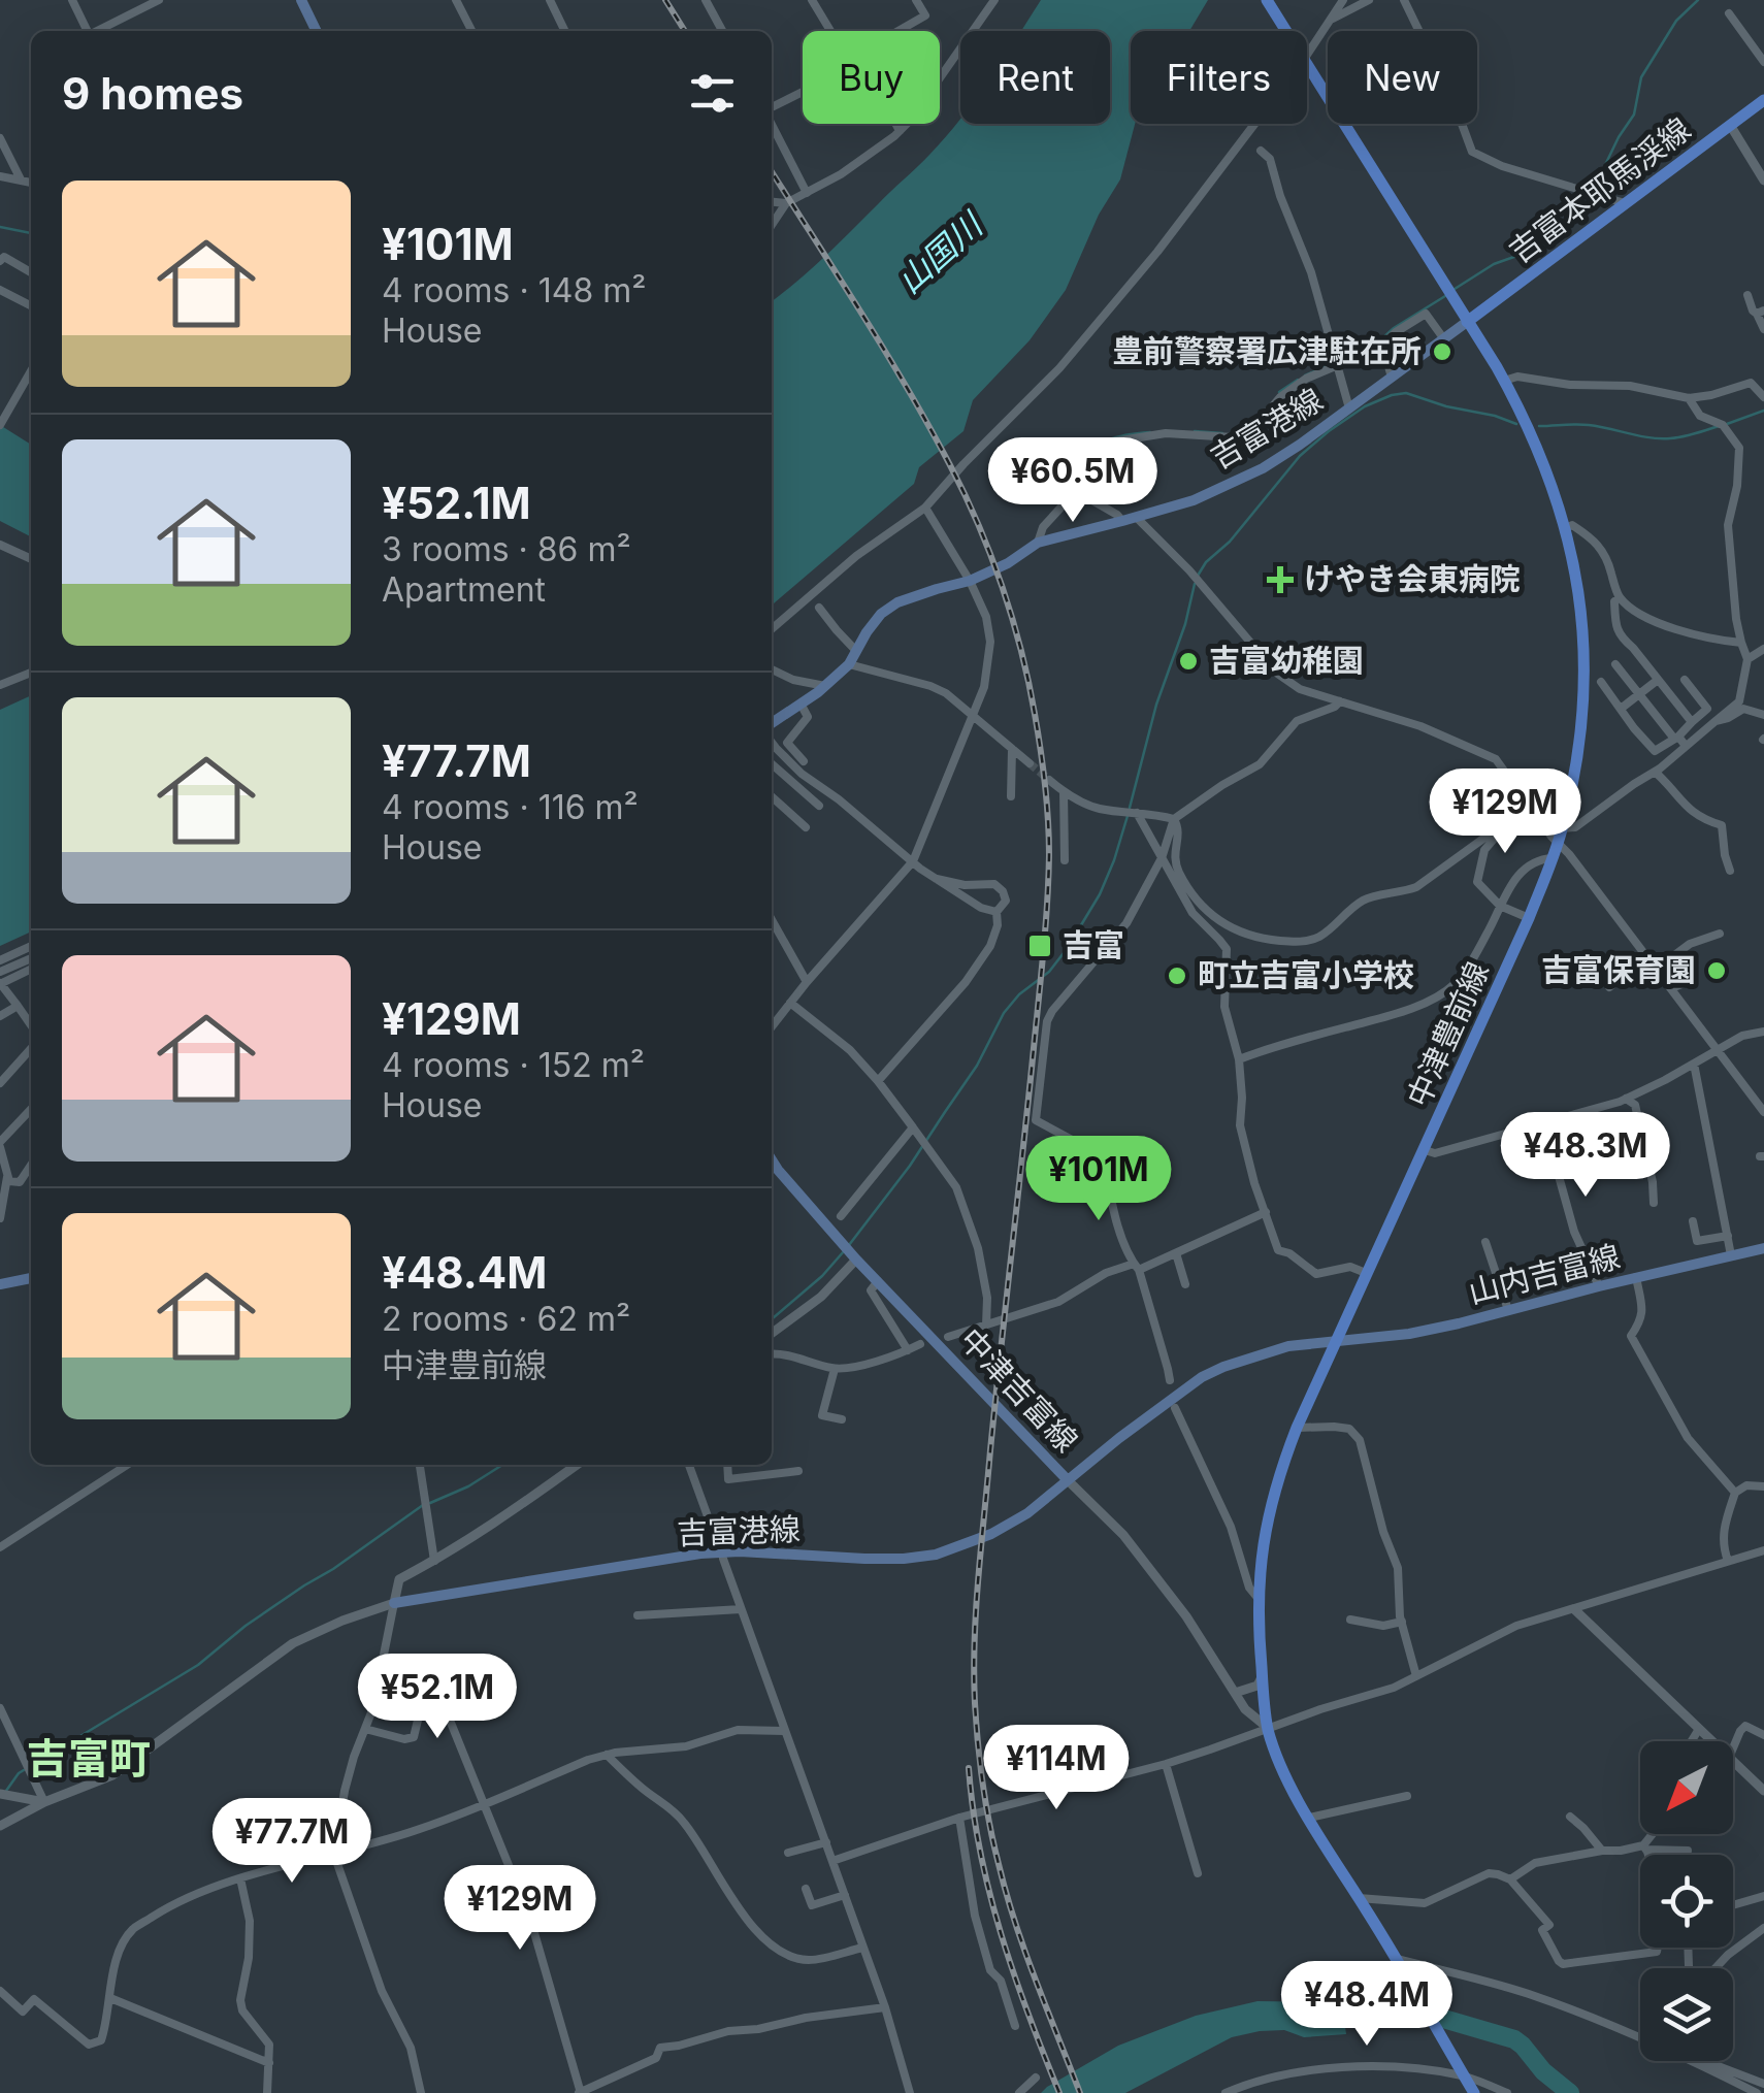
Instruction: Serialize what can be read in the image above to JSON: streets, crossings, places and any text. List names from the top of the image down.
{
  "streets": {
    "main road": [
      "吉富本耶馬渓線",
      "吉富港線",
      "中津豊前線",
      "山内吉富線",
      "中津吉富線"
    ]
  },
  "crossings": [
    ["吉富本耶馬渓線", "吉富港線"],
    ["吉富本耶馬渓線", "中津豊前線"],
    ["吉富港線", "中津豊前線"],
    ["吉富港線", "中津吉富線"],
    ["中津豊前線", "山内吉富線"],
    ["中津豊前線", "中津吉富線"],
    ["山内吉富線", "中津吉富線"]
  ],
  "districts": ["吉富町"],
  "water": ["山国川"],
  "places": {
    "other": [
      "豊前警察署広津駐在所",
      "吉富幼稚園",
      "吉富保育園",
      "町立吉富小学校"
    ],
    "health": ["けやき会東病院"],
    "transit": ["吉富"]
  },
  "north": "bottom left",
  "page": {
    "chip": [
      "Buy",
      "Rent",
      "Filters",
      "New"
    ],
    "heading": "9 homes",
    "list": [
      {
        "name": "¥101M",
        "note": "4 rooms · 148 m² · House"
      },
      {
        "name": "¥52.1M",
        "note": "3 rooms · 86 m² · Apartment"
      },
      {
        "name": "¥77.7M",
        "note": "4 rooms · 116 m² · House"
      },
      {
        "name": "¥129M",
        "note": "4 rooms · 152 m² · House"
      },
      {
        "name": "¥48.4M",
        "note": "2 rooms · 62 m² · 中津豊前線"
      }
    ],
    "price": [
      "¥60.5M",
      "¥129M",
      "¥48.3M",
      "¥101M",
      "¥52.1M",
      "¥114M",
      "¥77.7M",
      "¥129M",
      "¥48.4M"
    ]
  }
}
